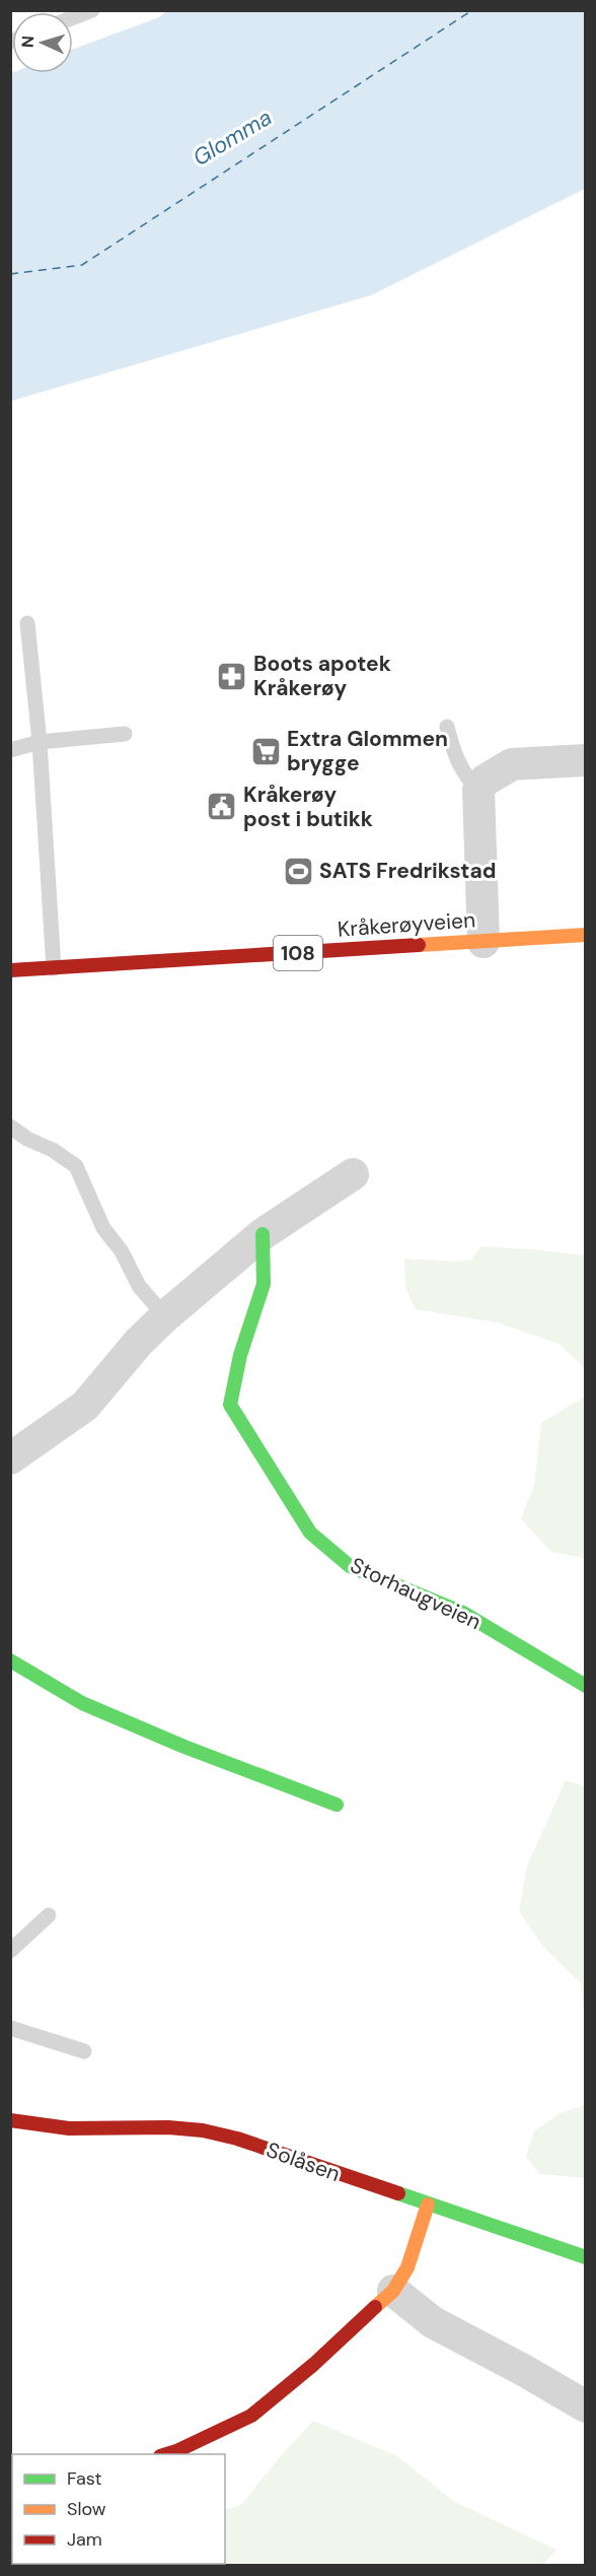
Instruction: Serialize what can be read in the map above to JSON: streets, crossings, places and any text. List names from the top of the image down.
{
  "streets": {
    "street": [
      "Kråkerøyveien",
      "108",
      "Storhaugveien",
      "Solåsen"
    ]
  },
  "water": ["Glomma"],
  "places": {
    "pharmacy": ["Boots apotek Kråkerøy"],
    "supermarket": ["Extra Glommen brygge"],
    "public building": ["Kråkerøy post i butikk"],
    "sports": ["SATS Fredrikstad"]
  },
  "legend": ["Fast", "Slow", "Jam"],
  "north": "left"
}
